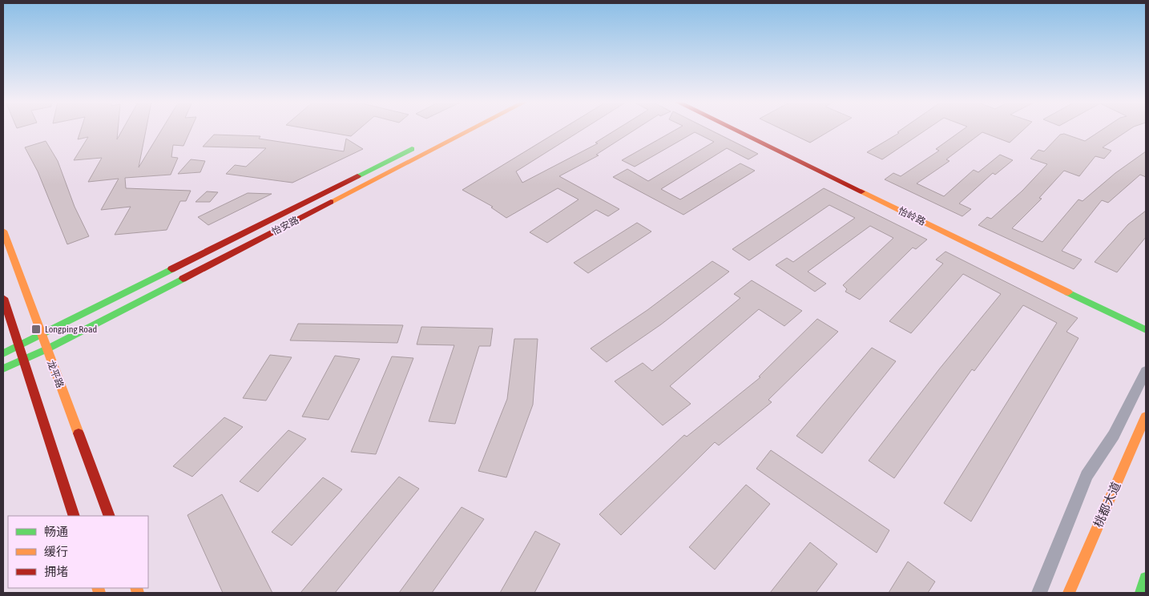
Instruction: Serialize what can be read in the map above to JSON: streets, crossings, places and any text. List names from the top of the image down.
{
  "streets": {
    "street": [
      "怡岭路",
      "怡安路",
      "龙平路",
      "桃都大道"
    ]
  },
  "crossings": [
    ["怡安路", "龙平路"]
  ],
  "places": {
    "transit": ["Longping Road"]
  },
  "legend": ["畅通", "缓行", "拥堵"]
}
